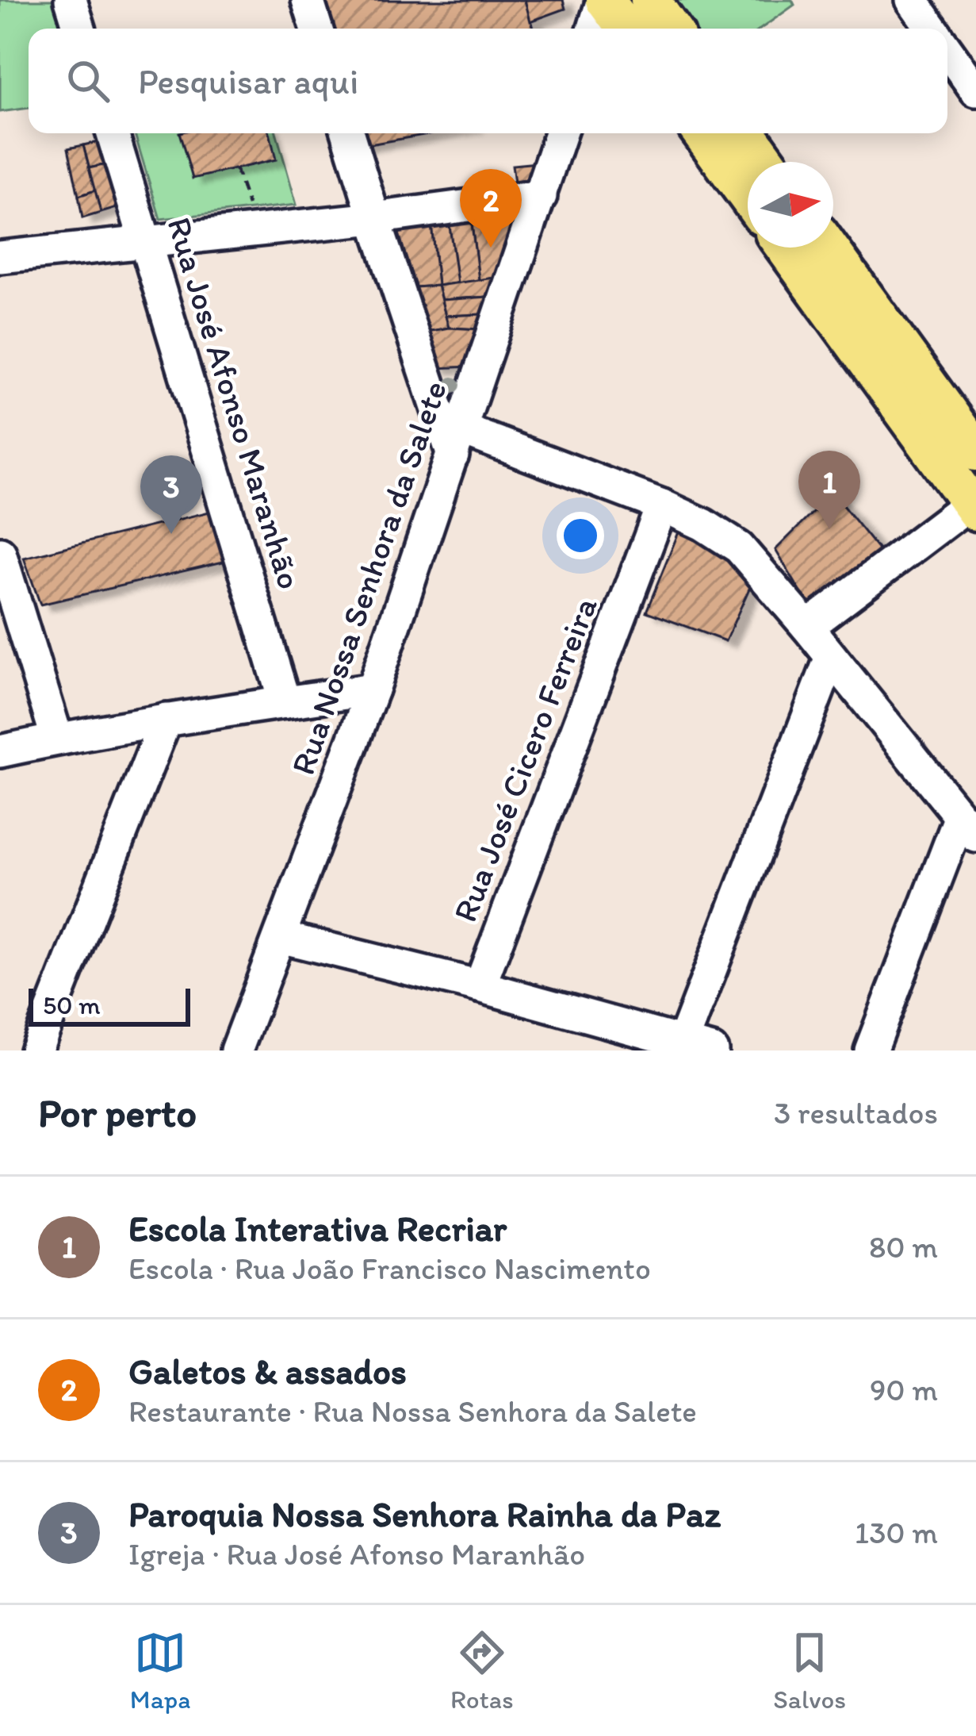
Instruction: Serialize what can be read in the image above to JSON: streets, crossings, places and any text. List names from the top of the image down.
{
  "streets": {
    "street": ["Rua José Afonso Maranhão", "Rua Nossa Senhora da Salete", "Rua José Cicero Ferreira"]
  },
  "scale_bar": "50 m",
  "north": "right",
  "page": {
    "search": "Pesquisar aqui",
    "pins": ["2", "1", "3"],
    "scale": "50 m",
    "heading": ["Por perto", "3 resultados"],
    "list": [
      {
        "mark": "1",
        "name": "Escola Interativa Recriar",
        "note": "Escola · Rua João Francisco Nascimento",
        "value": "80 m"
      },
      {
        "mark": "2",
        "name": "Galetos & assados",
        "note": "Restaurante · Rua Nossa Senhora da Salete",
        "value": "90 m"
      },
      {
        "mark": "3",
        "name": "Paroquia Nossa Senhora Rainha da Paz",
        "note": "Igreja · Rua José Afonso Maranhão",
        "value": "130 m"
      }
    ],
    "nav": ["Mapa", "Rotas", "Salvos"]
  }
}
